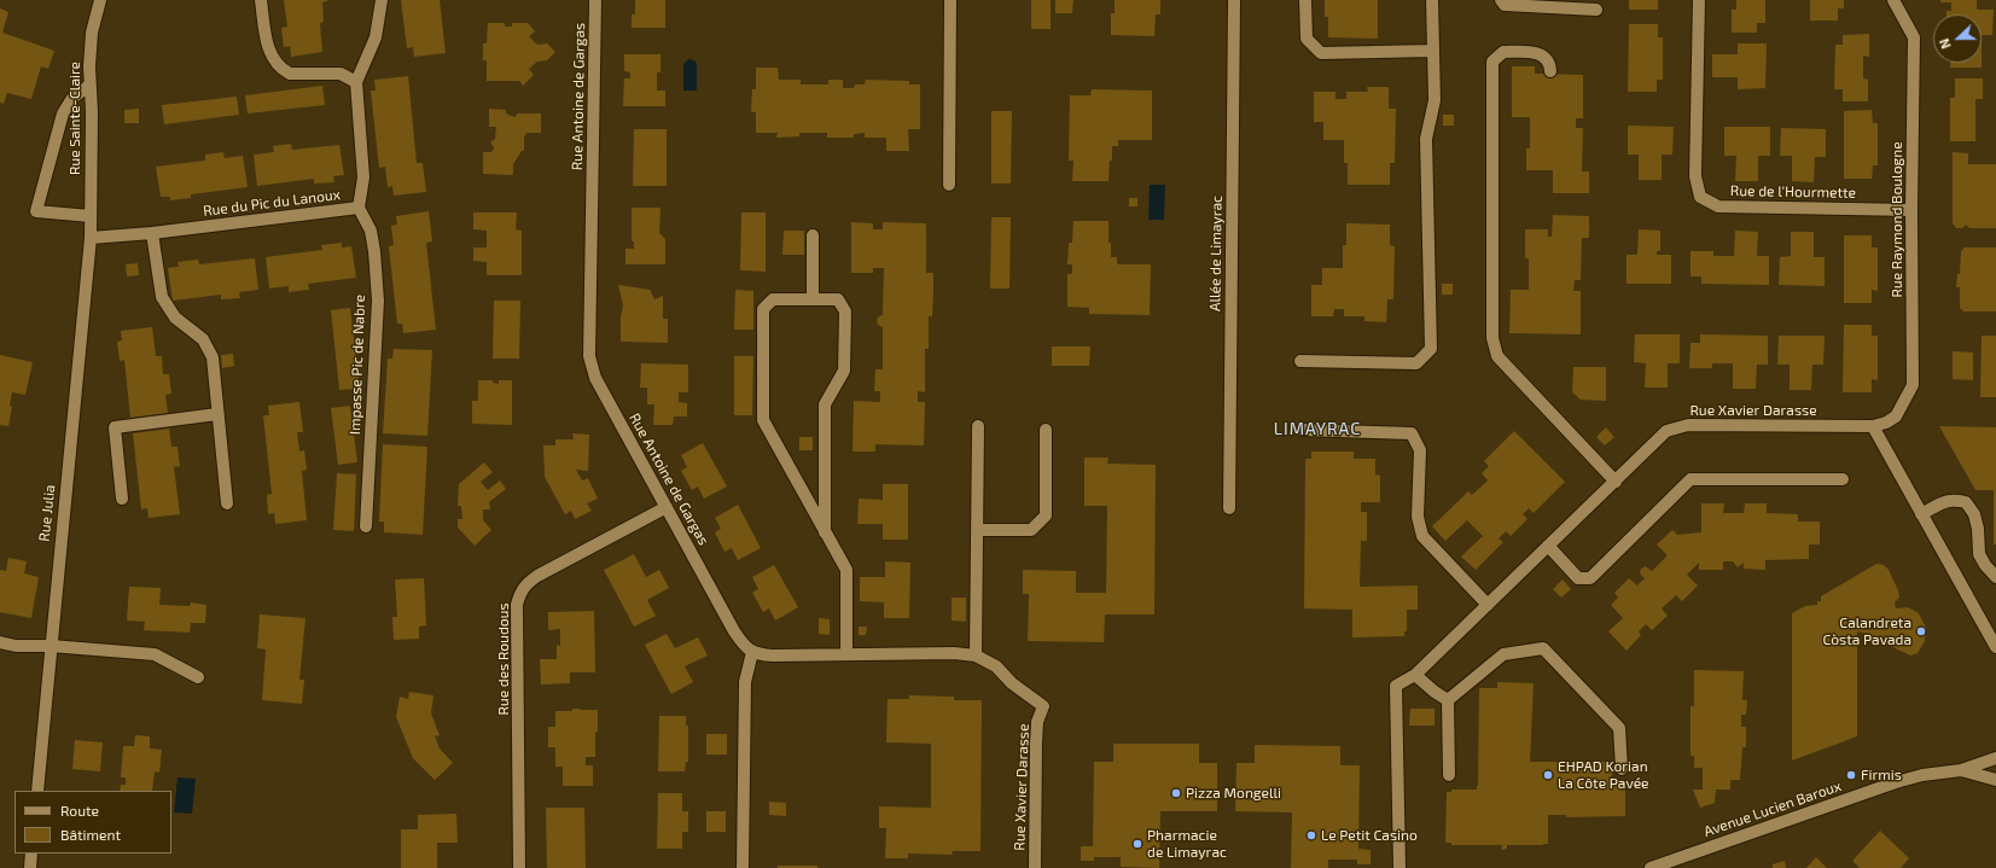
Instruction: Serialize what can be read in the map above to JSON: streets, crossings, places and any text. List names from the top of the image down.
{
  "streets": {
    "street": [
      "Rue Antoine de Gargas",
      "Rue Sainte-Claire",
      "Rue de l'Hourmette",
      "Rue du Pic du Lanoux",
      "Rue Raymond Boulogne",
      "Allée de Limayrac",
      "Impasse Pic de Nabre",
      "Rue Xavier Darasse",
      "Rue Julia",
      "Rue des Roudous",
      "Avenue Lucien Baroux"
    ]
  },
  "crossings": [
    ["Rue Antoine de Gargas", "Rue des Roudous"],
    ["Rue Sainte-Claire", "Rue du Pic du Lanoux"],
    ["Rue Sainte-Claire", "Rue Julia"],
    ["Rue de l'Hourmette", "Rue Raymond Boulogne"],
    ["Rue du Pic du Lanoux", "Impasse Pic de Nabre"],
    ["Rue du Pic du Lanoux", "Rue Julia"],
    ["Rue Raymond Boulogne", "Rue Xavier Darasse"]
  ],
  "districts": ["LIMAYRAC"],
  "places": [
    "Calandreta Còsta Pavada",
    "EHPAD Korian La Côte Pavée",
    "Firmis",
    "Pizza Mongelli",
    "Le Petit Casino",
    "Pharmacie de Limayrac"
  ],
  "legend": ["Route", "Bâtiment"],
  "north": "left"
}
